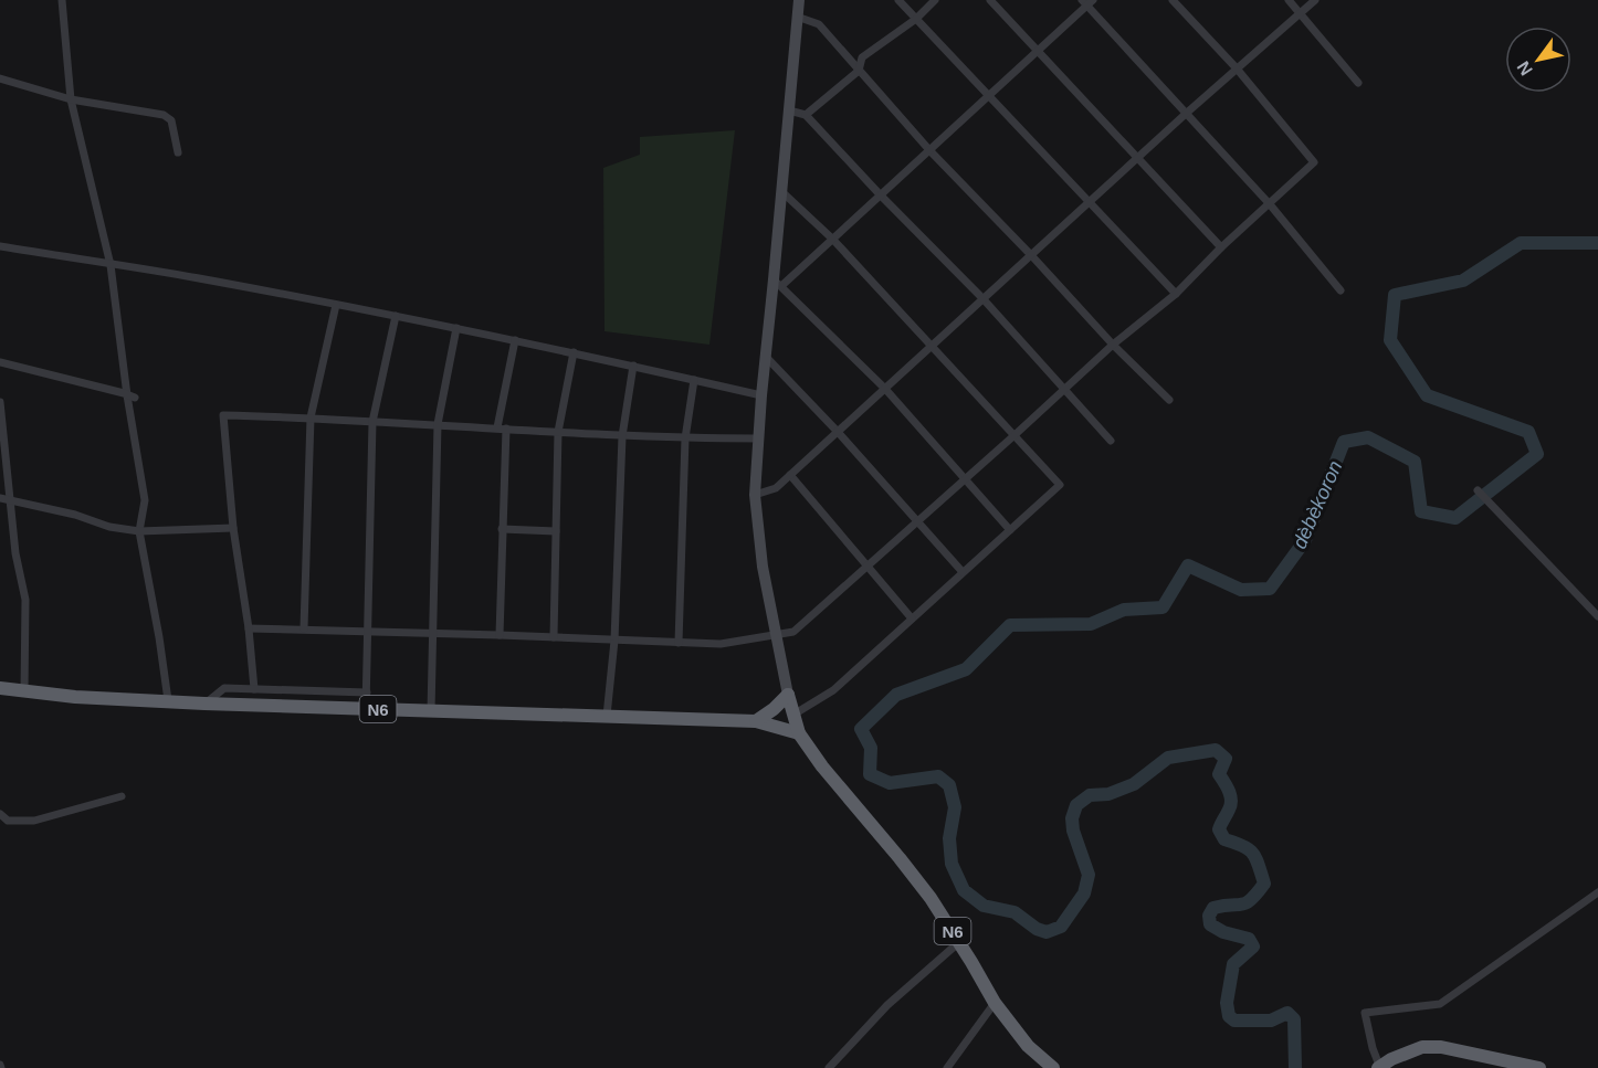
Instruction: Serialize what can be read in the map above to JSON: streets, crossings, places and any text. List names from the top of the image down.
{
  "streets": {
    "highway": ["N6"]
  },
  "water": ["dèbèkoron"],
  "north": "bottom left"
}
